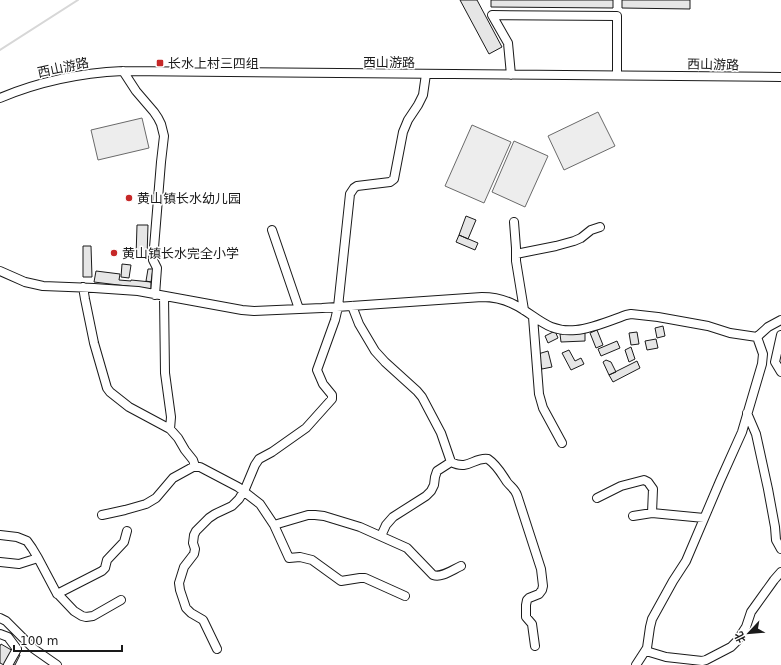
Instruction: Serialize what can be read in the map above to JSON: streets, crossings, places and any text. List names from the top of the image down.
{
  "streets": {
    "street": ["西山游路"]
  },
  "places": {
    "transit": ["长水上村三四组"],
    "other": ["黄山镇长水幼儿园", "黄山镇长水完全小学"]
  },
  "scale_bar": "100 m",
  "north": "bottom left"
}
